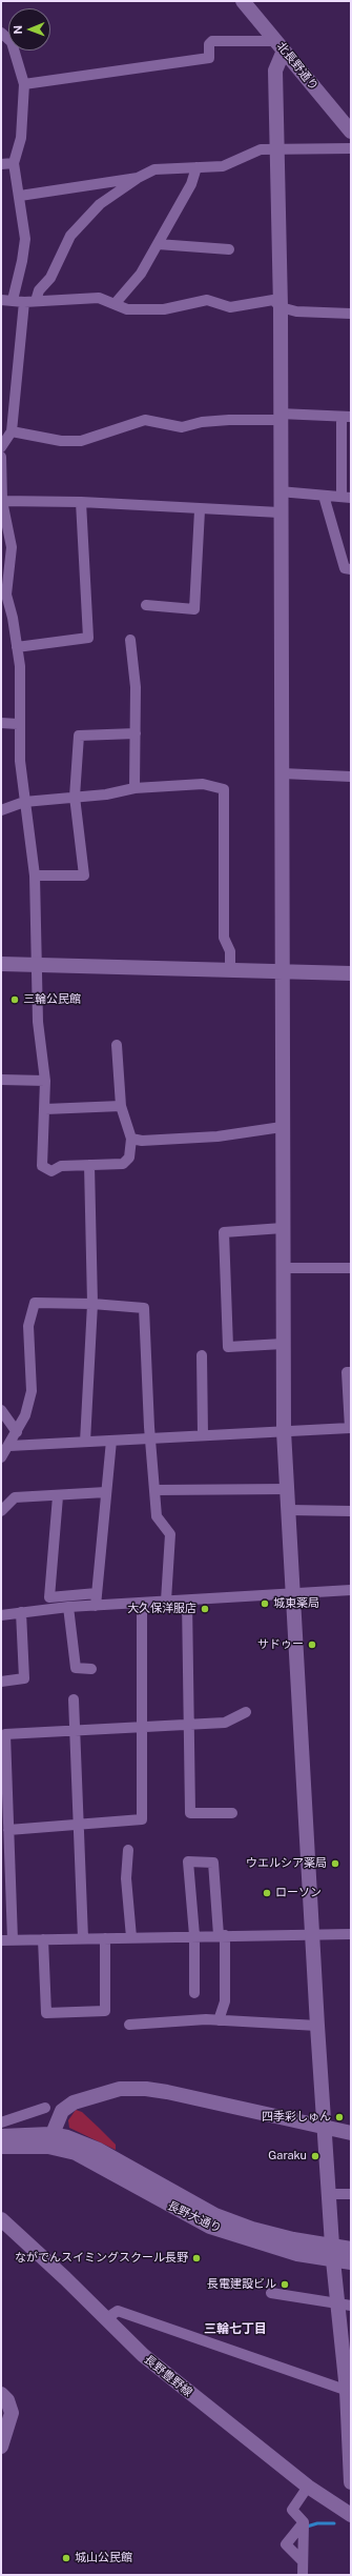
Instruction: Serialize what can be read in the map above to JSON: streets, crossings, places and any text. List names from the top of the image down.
{
  "streets": {
    "street": ["北長野通り", "長野大通り", "長野豊野線"]
  },
  "districts": ["三輪七丁目"],
  "places": [
    "三輪公民館",
    "城東薬局",
    "大久保洋服店",
    "サドゥー",
    "ウエルシア薬局",
    "ローソン",
    "四季彩しゅん",
    "Garaku",
    "ながでんスイミングスクール長野",
    "長電建設ビル",
    "城山公民館"
  ],
  "north": "left"
}
